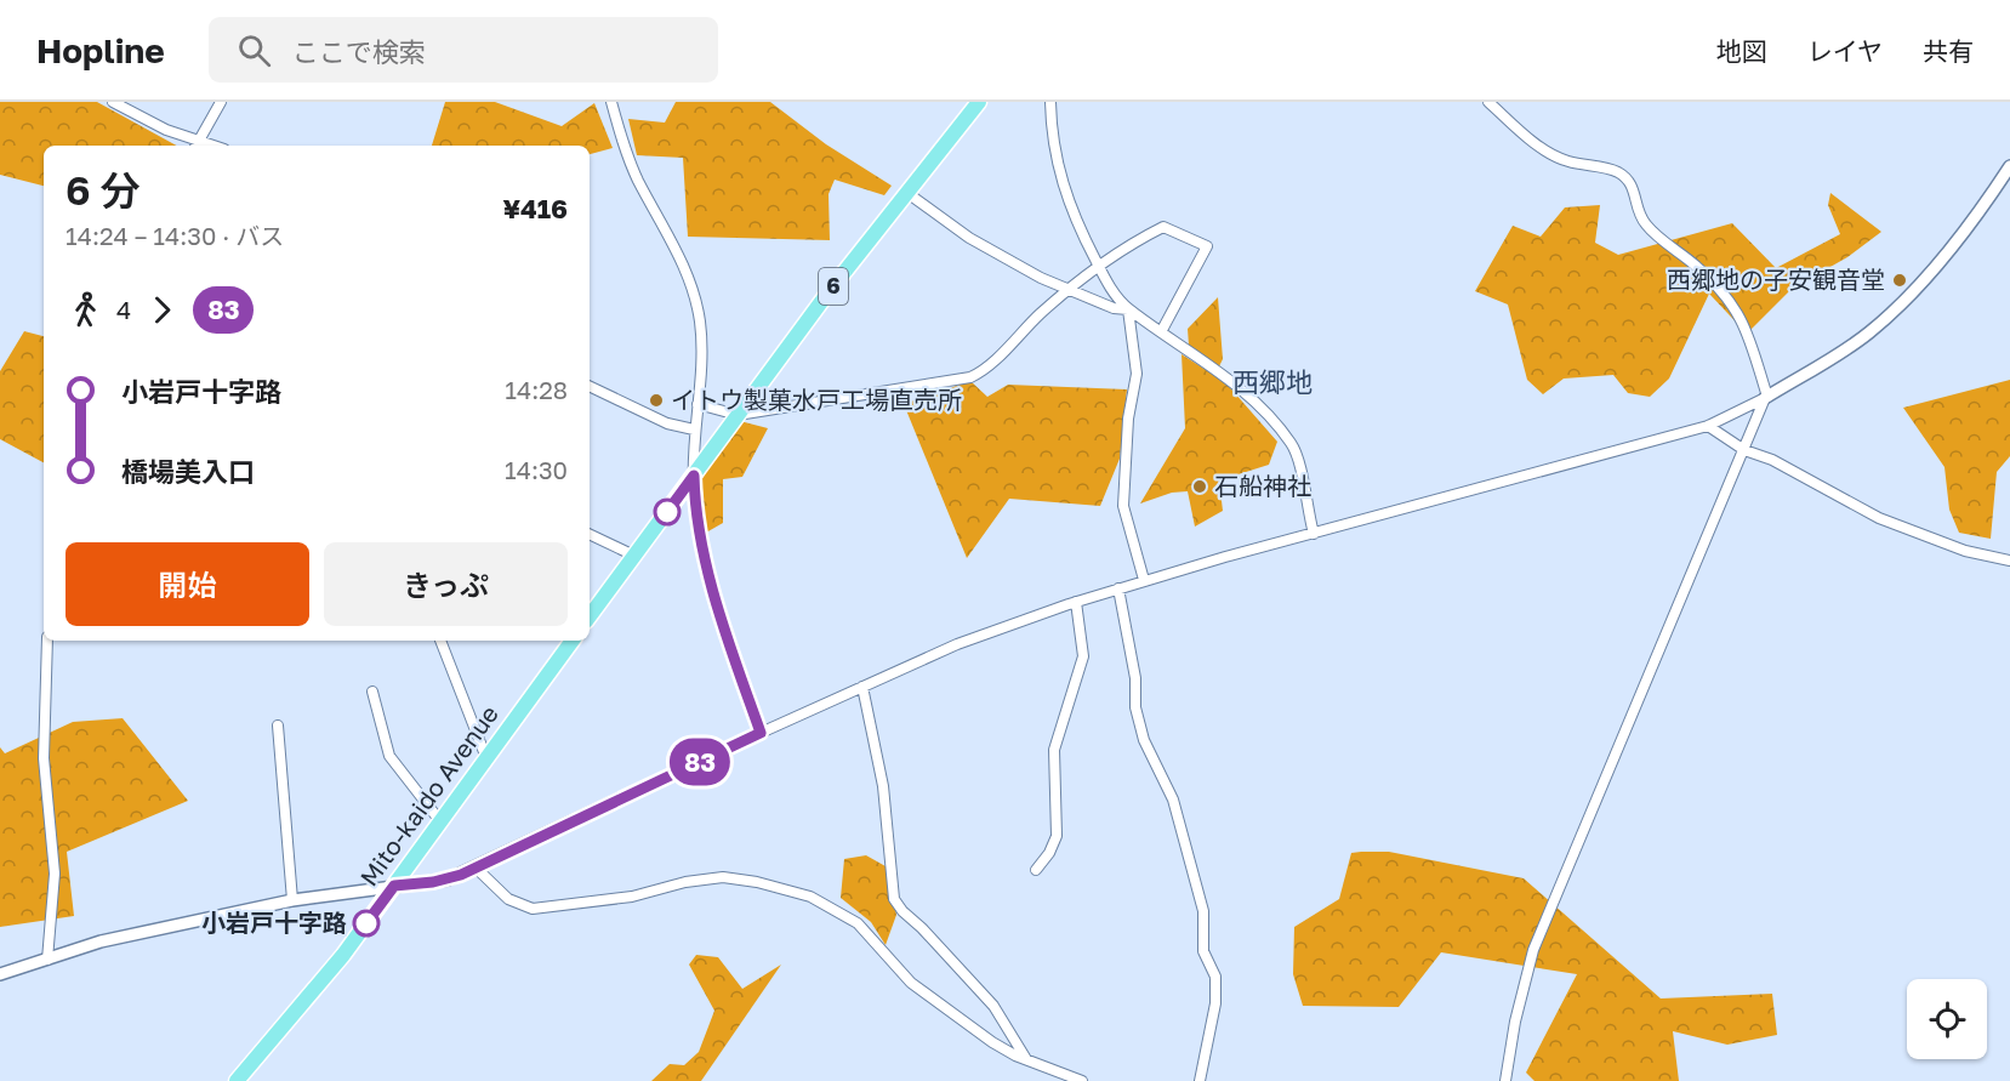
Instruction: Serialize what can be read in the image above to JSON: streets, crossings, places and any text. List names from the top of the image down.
{
  "streets": {
    "highway": ["6", "Mito-kaido Avenue"]
  },
  "districts": ["西郷地"],
  "places": [
    "西郷地の子安観音堂",
    "イトウ製菓水戸工場直売所",
    "石船神社",
    "小岩戸十字路"
  ],
  "lines": ["bus line 83"],
  "page": {
    "header": "Hopline",
    "search": "ここで検索",
    "nav": ["地図", "レイヤ", "共有"],
    "on_map": "83",
    "heading": ["6 分", "14:24 – 14:30 · バス", "¥416"],
    "legs": ["4", "83"],
    "list": [
      {
        "name": "小岩戸十字路",
        "value": "14:28"
      },
      {
        "name": "橋場美入口",
        "value": "14:30"
      }
    ],
    "buttons": ["開始", "きっぷ"]
  }
}
